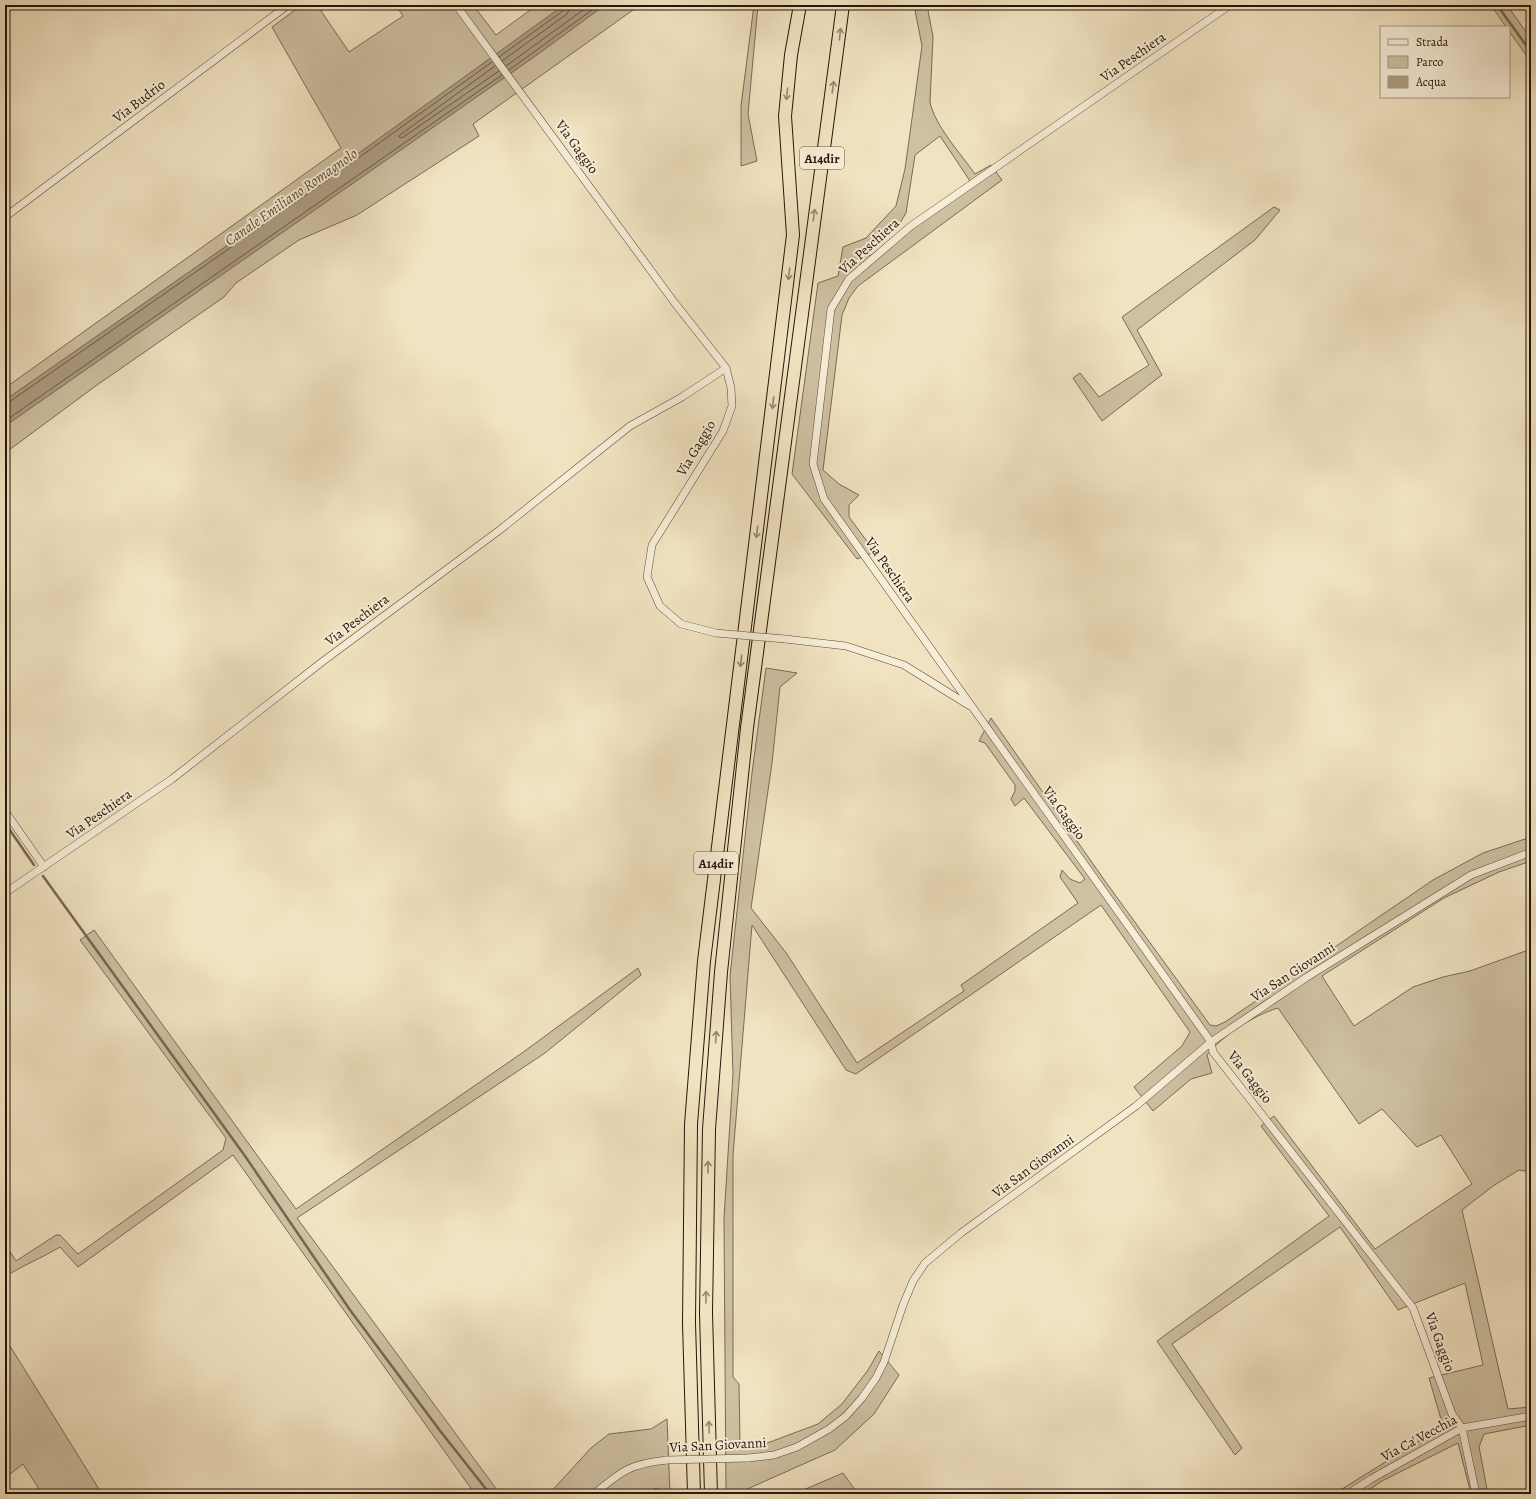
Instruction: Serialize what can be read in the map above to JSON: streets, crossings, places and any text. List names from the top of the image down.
{
  "streets": {
    "highway": ["A14dir"],
    "street": [
      "Via Peschiera",
      "Via Budrio",
      "Via Gaggio",
      "Via San Giovanni",
      "Via Ca' Vecchia"
    ]
  },
  "crossings": [
    ["Via Peschiera", "Via Gaggio"],
    ["Via Gaggio", "Via San Giovanni"],
    ["Via Gaggio", "Via Ca' Vecchia"]
  ],
  "water": ["Canale Emiliano Romagnolo"],
  "legend": ["Strada", "Parco", "Acqua"]
}
